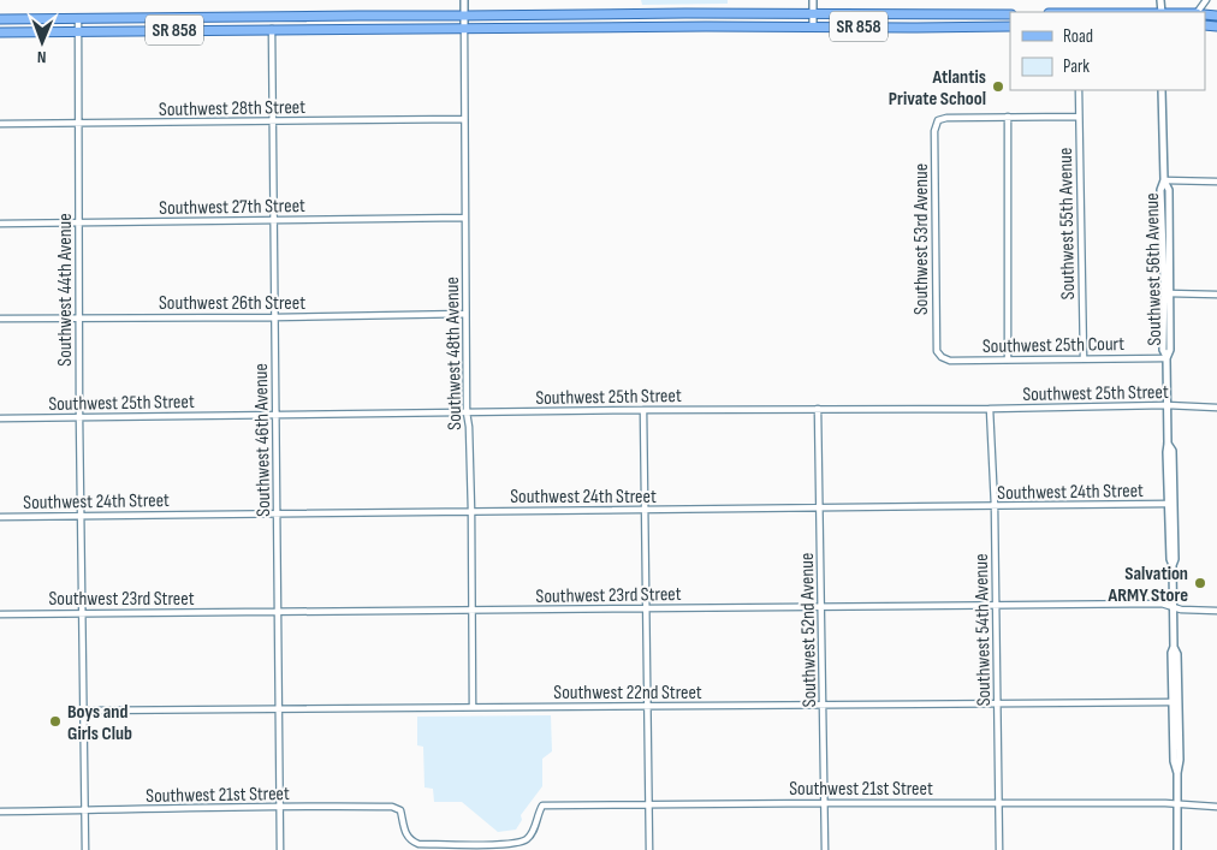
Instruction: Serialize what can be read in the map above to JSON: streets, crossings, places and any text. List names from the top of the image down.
{
  "streets": {
    "main road": ["SR 858"],
    "street": [
      "Southwest 28th Street",
      "Southwest 27th Street",
      "Southwest 55th Avenue",
      "Southwest 53rd Avenue",
      "Southwest 56th Avenue",
      "Southwest 44th Avenue",
      "Southwest 26th Street",
      "Southwest 25th Court",
      "Southwest 48th Avenue",
      "Southwest 25th Street",
      "Southwest 46th Avenue",
      "Southwest 24th Street",
      "Southwest 23rd Street",
      "Southwest 52nd Avenue",
      "Southwest 54th Avenue",
      "Southwest 22nd Street",
      "Southwest 21st Street"
    ]
  },
  "crossings": [
    ["SR 858", "Southwest 44th Avenue"],
    ["SR 858", "Southwest 48th Avenue"],
    ["SR 858", "Southwest 46th Avenue"],
    ["Southwest 28th Street", "Southwest 44th Avenue"],
    ["Southwest 28th Street", "Southwest 48th Avenue"],
    ["Southwest 28th Street", "Southwest 46th Avenue"],
    ["Southwest 27th Street", "Southwest 44th Avenue"],
    ["Southwest 27th Street", "Southwest 48th Avenue"],
    ["Southwest 27th Street", "Southwest 46th Avenue"],
    ["Southwest 55th Avenue", "Southwest 25th Court"],
    ["Southwest 53rd Avenue", "Southwest 25th Court"],
    ["Southwest 56th Avenue", "Southwest 25th Court"],
    ["Southwest 56th Avenue", "Southwest 25th Street"],
    ["Southwest 56th Avenue", "Southwest 24th Street"],
    ["Southwest 56th Avenue", "Southwest 23rd Street"],
    ["Southwest 56th Avenue", "Southwest 22nd Street"],
    ["Southwest 56th Avenue", "Southwest 21st Street"],
    ["Southwest 44th Avenue", "Southwest 26th Street"],
    ["Southwest 44th Avenue", "Southwest 25th Street"],
    ["Southwest 44th Avenue", "Southwest 24th Street"],
    ["Southwest 44th Avenue", "Southwest 23rd Street"],
    ["Southwest 44th Avenue", "Southwest 22nd Street"],
    ["Southwest 44th Avenue", "Southwest 21st Street"],
    ["Southwest 26th Street", "Southwest 48th Avenue"],
    ["Southwest 26th Street", "Southwest 46th Avenue"],
    ["Southwest 48th Avenue", "Southwest 25th Street"],
    ["Southwest 48th Avenue", "Southwest 24th Street"],
    ["Southwest 48th Avenue", "Southwest 23rd Street"],
    ["Southwest 48th Avenue", "Southwest 22nd Street"],
    ["Southwest 25th Street", "Southwest 46th Avenue"],
    ["Southwest 25th Street", "Southwest 52nd Avenue"],
    ["Southwest 25th Street", "Southwest 54th Avenue"],
    ["Southwest 46th Avenue", "Southwest 24th Street"],
    ["Southwest 46th Avenue", "Southwest 23rd Street"],
    ["Southwest 46th Avenue", "Southwest 22nd Street"],
    ["Southwest 46th Avenue", "Southwest 21st Street"],
    ["Southwest 24th Street", "Southwest 52nd Avenue"],
    ["Southwest 24th Street", "Southwest 54th Avenue"],
    ["Southwest 23rd Street", "Southwest 52nd Avenue"],
    ["Southwest 23rd Street", "Southwest 54th Avenue"],
    ["Southwest 52nd Avenue", "Southwest 22nd Street"],
    ["Southwest 52nd Avenue", "Southwest 21st Street"],
    ["Southwest 54th Avenue", "Southwest 22nd Street"],
    ["Southwest 54th Avenue", "Southwest 21st Street"]
  ],
  "places": ["Atlantis Private School", "Salvation ARMY Store", "Boys and Girls Club"],
  "legend": ["Road", "Park"],
  "north": "bottom"
}
